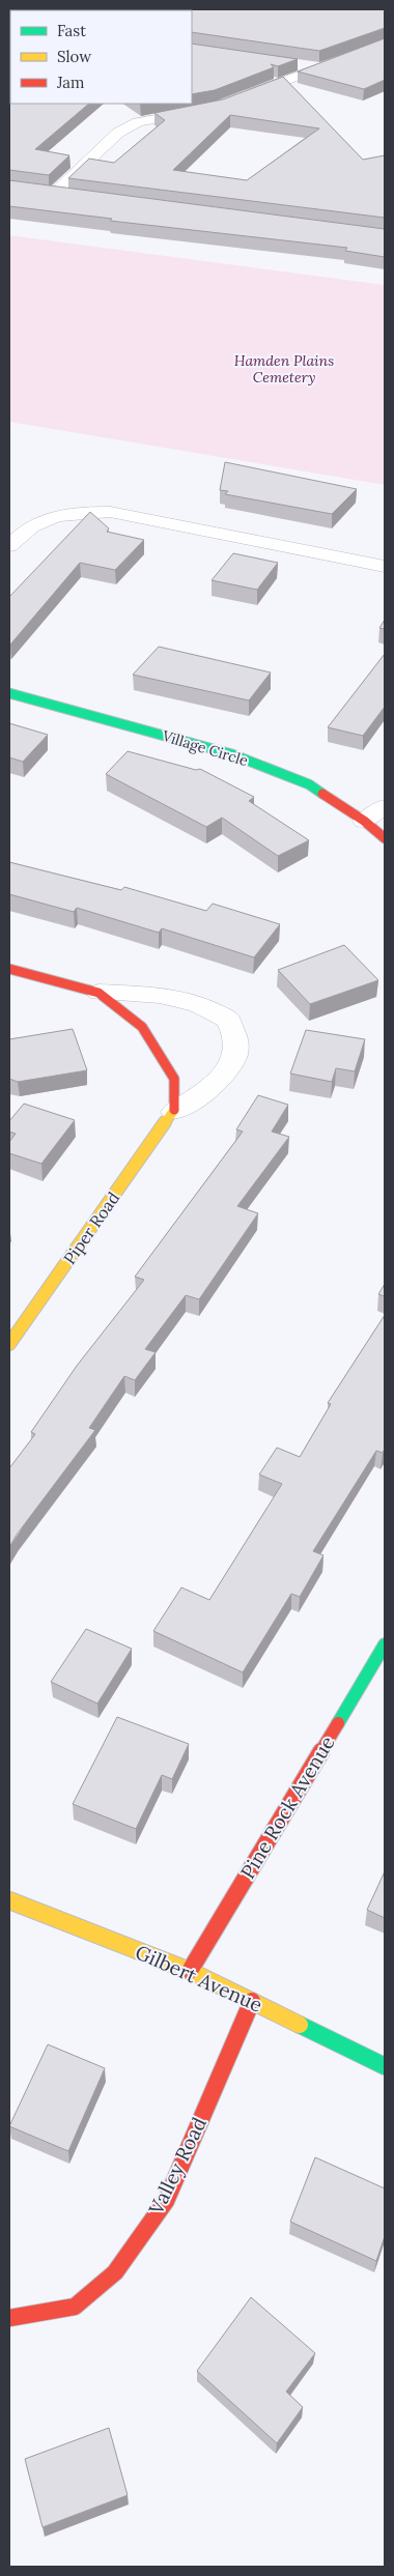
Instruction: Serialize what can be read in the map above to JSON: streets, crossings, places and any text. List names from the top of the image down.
{
  "streets": {
    "street": [
      "Village Circle",
      "Piper Road",
      "Pine Rock Avenue",
      "Gilbert Avenue",
      "Valley Road"
    ]
  },
  "crossings": [
    ["Pine Rock Avenue", "Gilbert Avenue"],
    ["Gilbert Avenue", "Valley Road"]
  ],
  "parks": ["Hamden Plains Cemetery"],
  "legend": ["Fast", "Slow", "Jam"]
}
